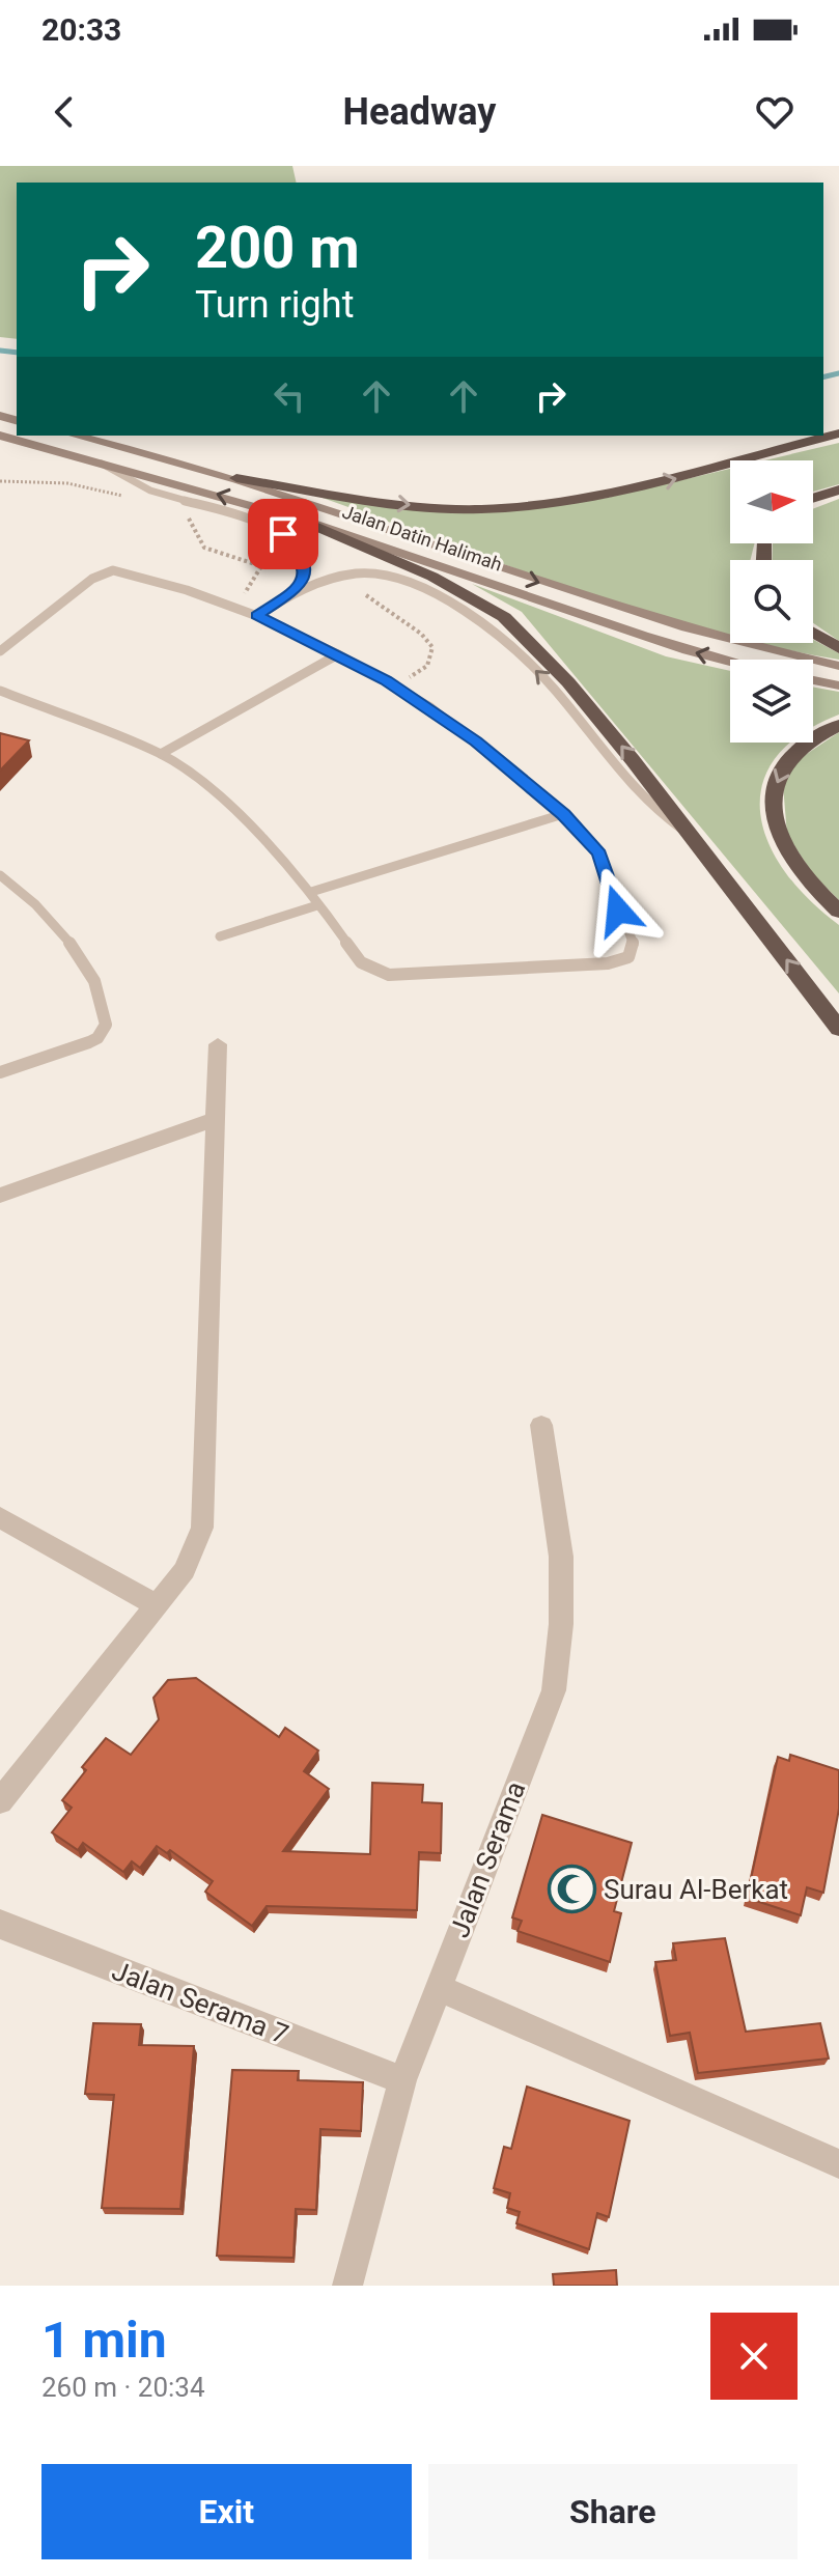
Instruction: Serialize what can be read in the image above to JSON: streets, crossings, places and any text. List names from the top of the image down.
{
  "streets": {
    "main road": ["Jalan Datin Halimah"],
    "street": ["Jalan Serama", "Jalan Serama 7"]
  },
  "crossings": [
    ["Jalan Serama", "Jalan Serama 7"]
  ],
  "places": {
    "mosque": ["Surau Al-Berkat"]
  },
  "north": "right",
  "page": {
    "status": "20:33",
    "header": "Headway",
    "turn": ["200 m", "Turn right"],
    "heading": ["1 min", "260 m · 20:34"],
    "buttons": ["Exit", "Share"]
  }
}
